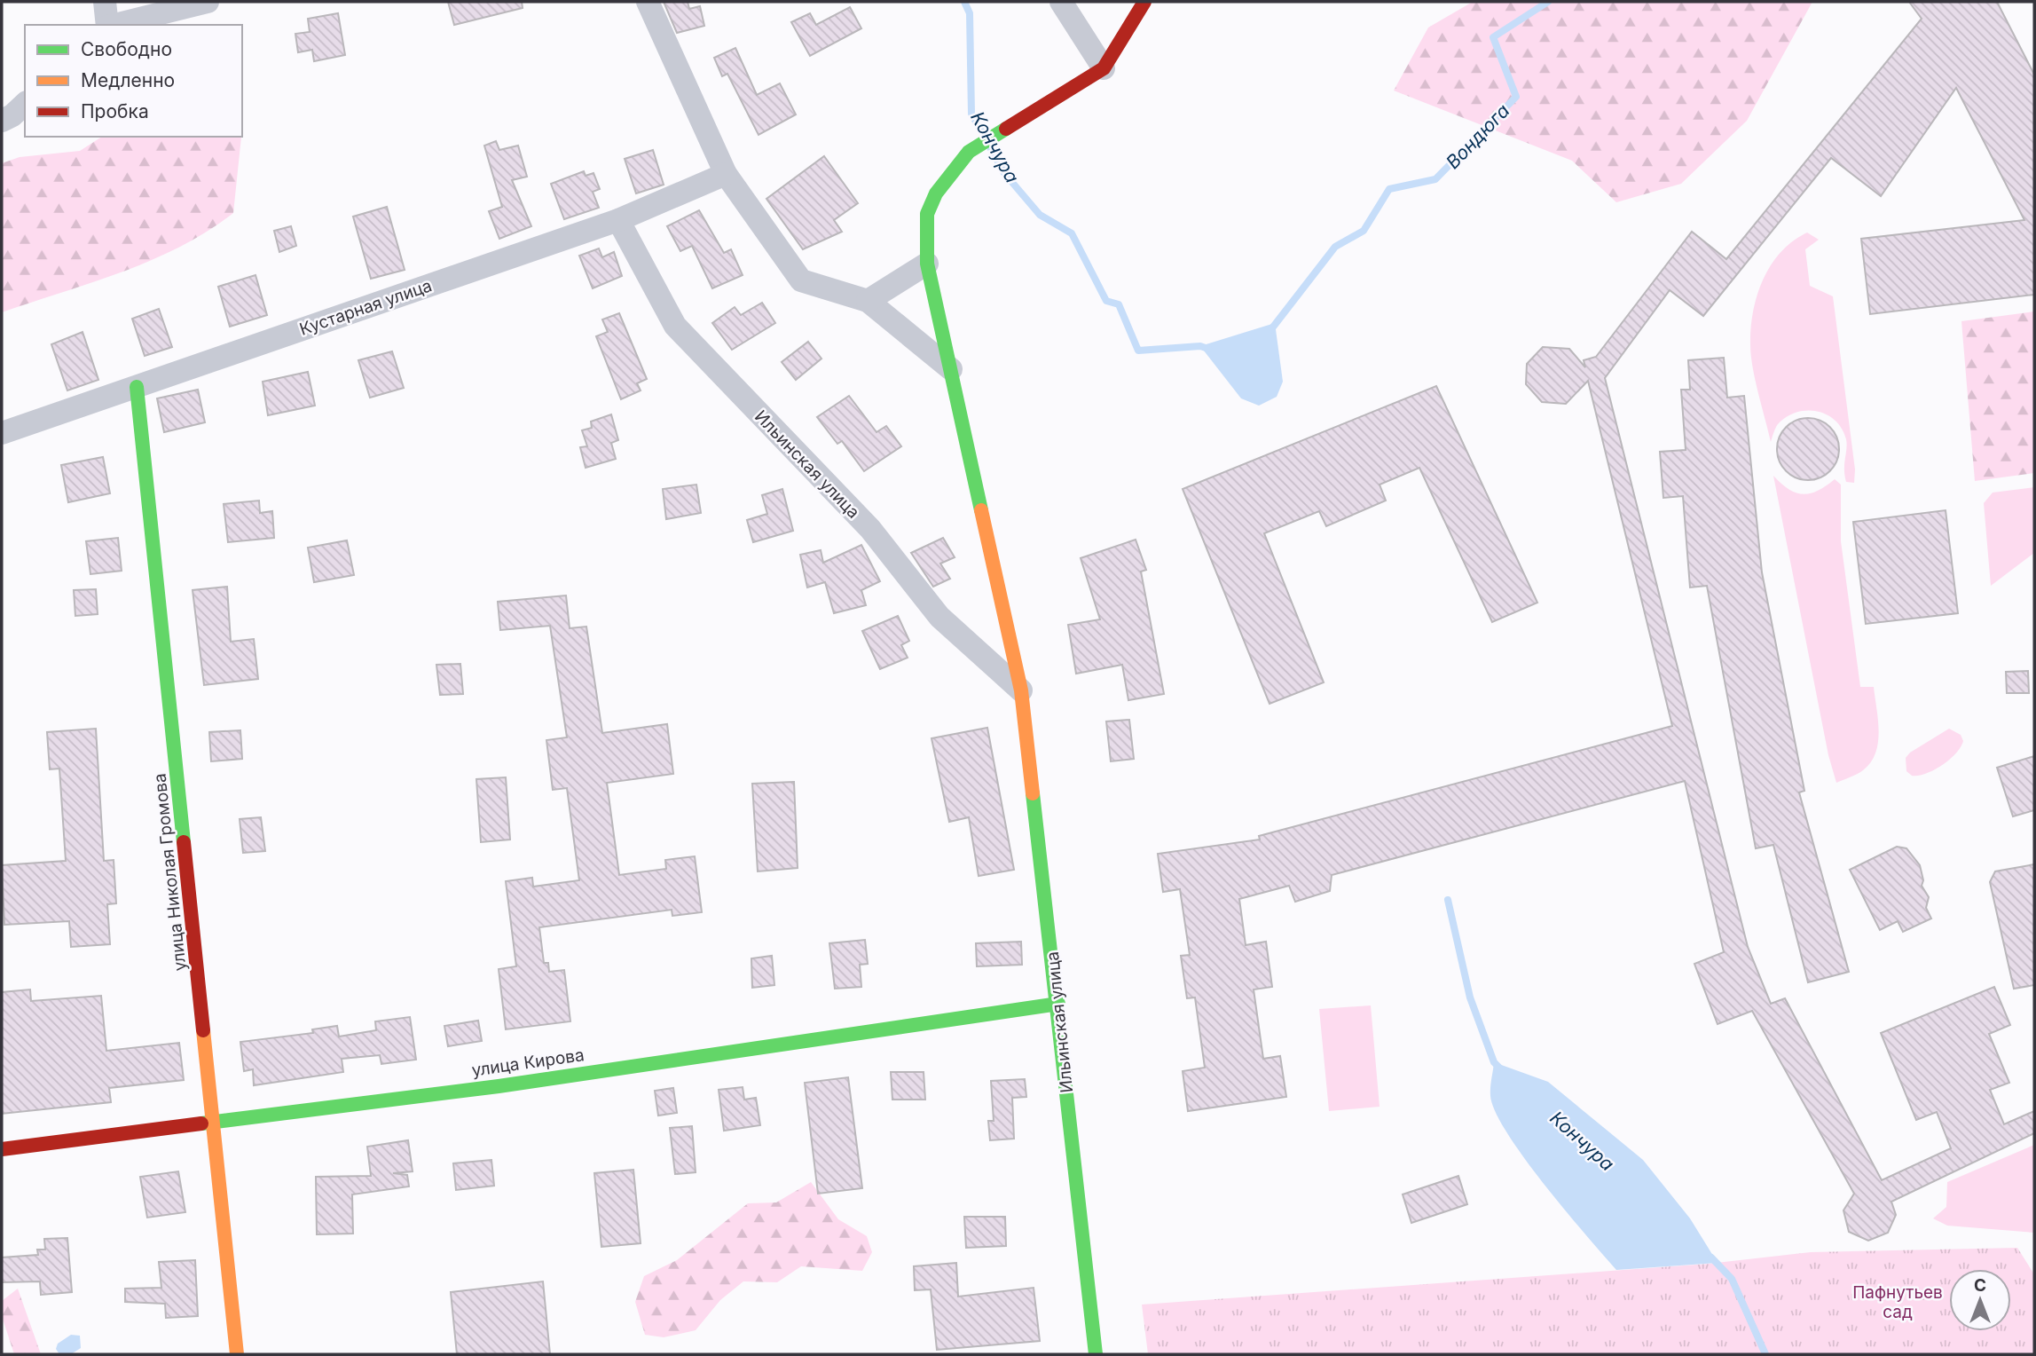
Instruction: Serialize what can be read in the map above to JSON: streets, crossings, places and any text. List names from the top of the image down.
{
  "streets": {
    "street": [
      "Кустарная улица",
      "Ильинская улица",
      "улица Николая Громова",
      "улица Кирова"
    ]
  },
  "crossings": [
    ["Кустарная улица", "Ильинская улица"],
    ["Кустарная улица", "улица Николая Громова"],
    ["Ильинская улица", "улица Кирова"],
    ["улица Николая Громова", "улица Кирова"]
  ],
  "water": ["Вондюга", "Кончура"],
  "parks": ["Пафнутьев сад"],
  "legend": ["Свободно", "Медленно", "Пробка"],
  "north": "top"
}
